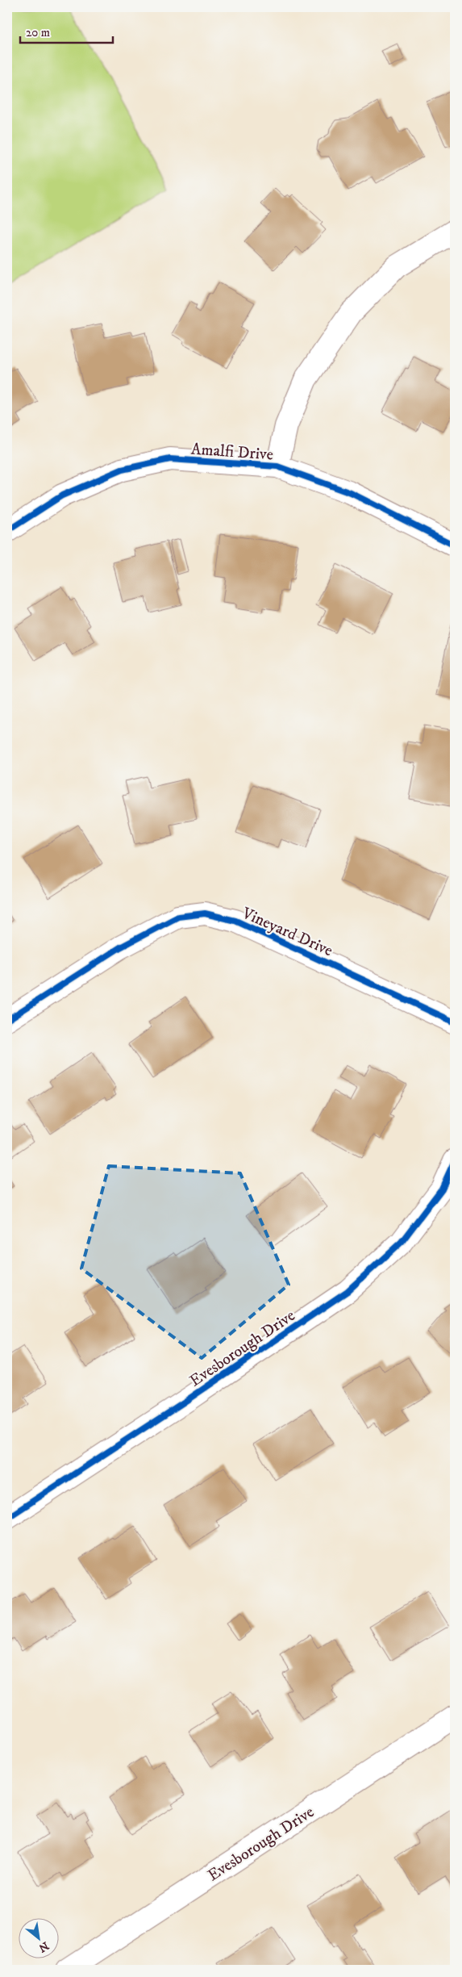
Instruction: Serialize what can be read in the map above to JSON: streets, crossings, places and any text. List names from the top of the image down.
{
  "streets": {
    "street": ["Amalfi Drive", "Vineyard Drive", "Evesborough Drive"]
  },
  "scale_bar": "20 m",
  "north": "bottom right"
}
